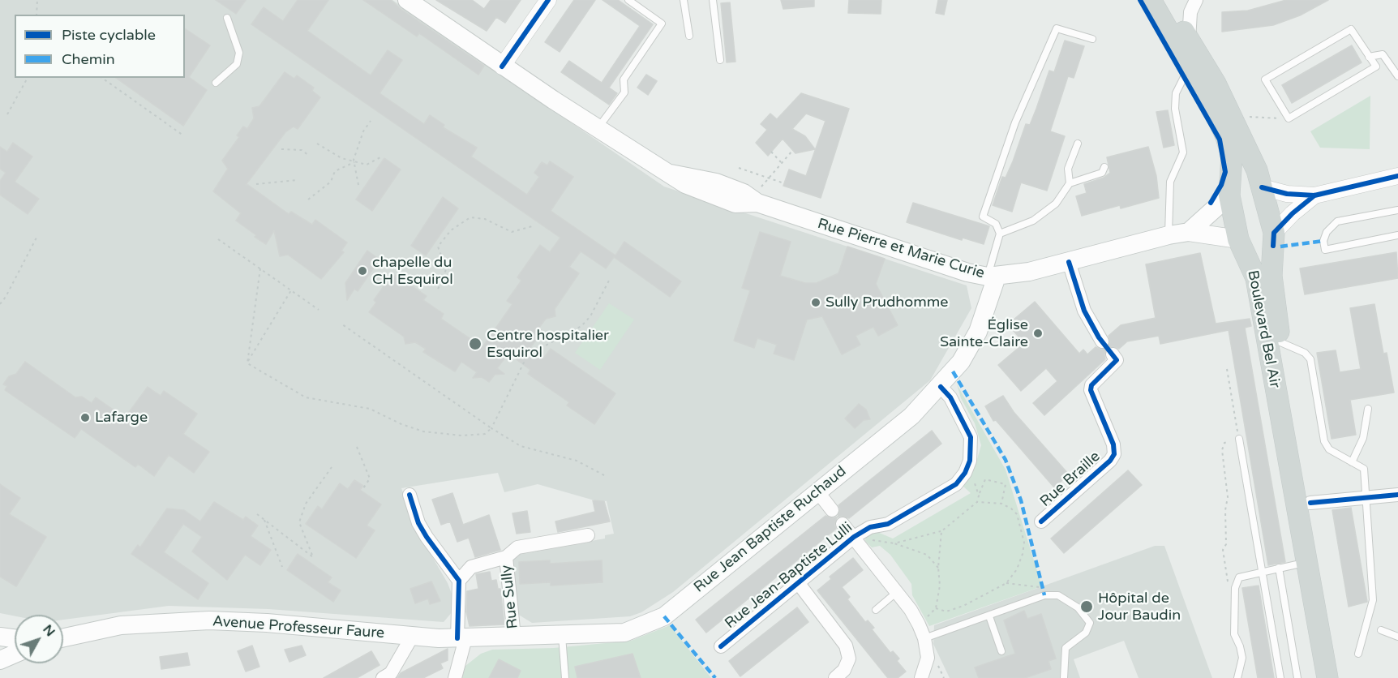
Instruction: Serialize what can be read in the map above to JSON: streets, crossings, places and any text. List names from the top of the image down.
{
  "streets": {
    "main road": [
      "Rue Pierre et Marie Curie",
      "Boulevard Bel Air",
      "Rue Jean Baptiste Ruchaud",
      "Avenue Professeur Faure"
    ],
    "street": ["Rue Braille", "Rue Jean-Baptiste Lulli", "Rue Sully"]
  },
  "crossings": [
    ["Rue Pierre et Marie Curie", "Boulevard Bel Air"],
    ["Rue Pierre et Marie Curie", "Rue Jean Baptiste Ruchaud"],
    ["Rue Jean Baptiste Ruchaud", "Rue Sully"],
    ["Rue Jean Baptiste Ruchaud", "Avenue Professeur Faure"]
  ],
  "places": [
    "chapelle du CH Esquirol",
    "Sully Prudhomme",
    "Église Sainte-Claire",
    "Centre hospitalier Esquirol",
    "Lafarge",
    "Hôpital de Jour Baudin"
  ],
  "legend": ["Piste cyclable", "Chemin"],
  "north": "top right"
}
